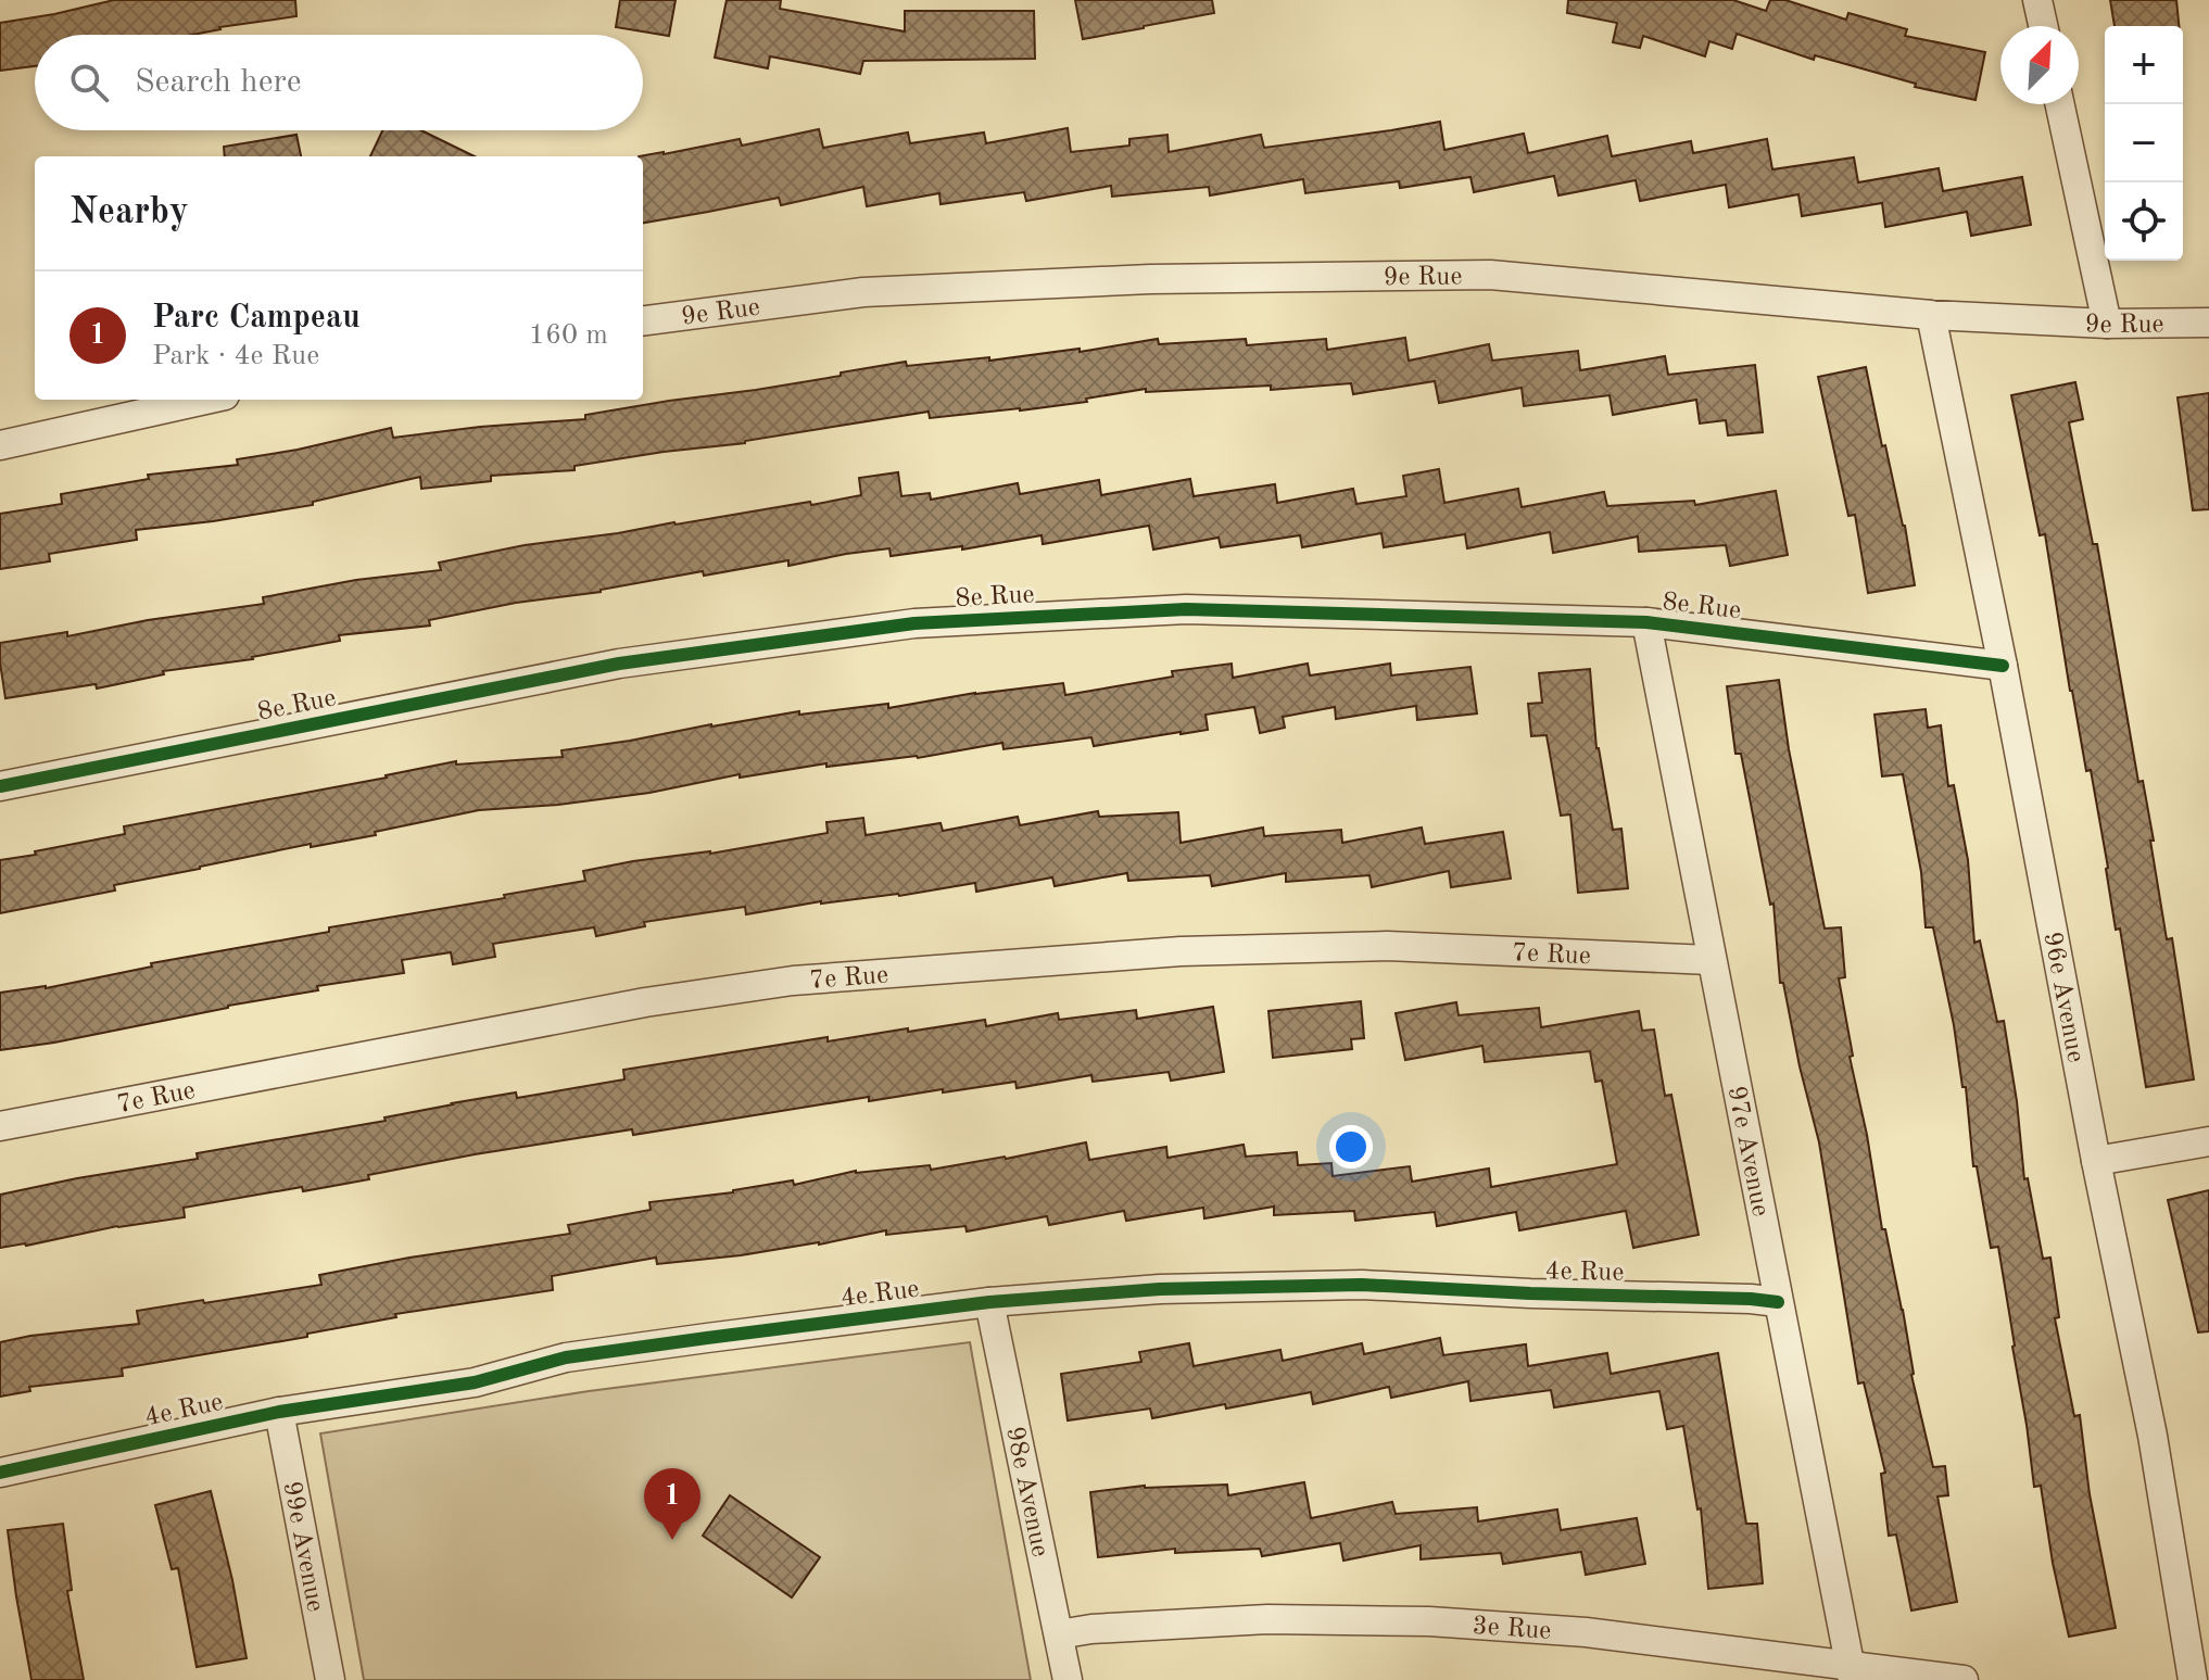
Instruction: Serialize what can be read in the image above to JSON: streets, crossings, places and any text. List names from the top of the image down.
{
  "streets": {
    "street": [
      "9e Rue",
      "8e Rue",
      "7e Rue",
      "96e Avenue",
      "97e Avenue",
      "4e Rue",
      "98e Avenue",
      "99e Avenue",
      "3e Rue"
    ]
  },
  "crossings": [
    ["9e Rue", "96e Avenue"],
    ["8e Rue", "96e Avenue"],
    ["8e Rue", "97e Avenue"],
    ["7e Rue", "97e Avenue"],
    ["97e Avenue", "4e Rue"],
    ["97e Avenue", "3e Rue"],
    ["4e Rue", "98e Avenue"],
    ["4e Rue", "99e Avenue"],
    ["98e Avenue", "3e Rue"]
  ],
  "north": "top right",
  "page": {
    "map_buttons": ["+", "−"],
    "search": "Search here",
    "heading": "Nearby",
    "list": [
      {
        "mark": "1",
        "name": "Parc Campeau",
        "note": "Park · 4e Rue",
        "value": "160 m"
      }
    ],
    "pins": "1"
  }
}
